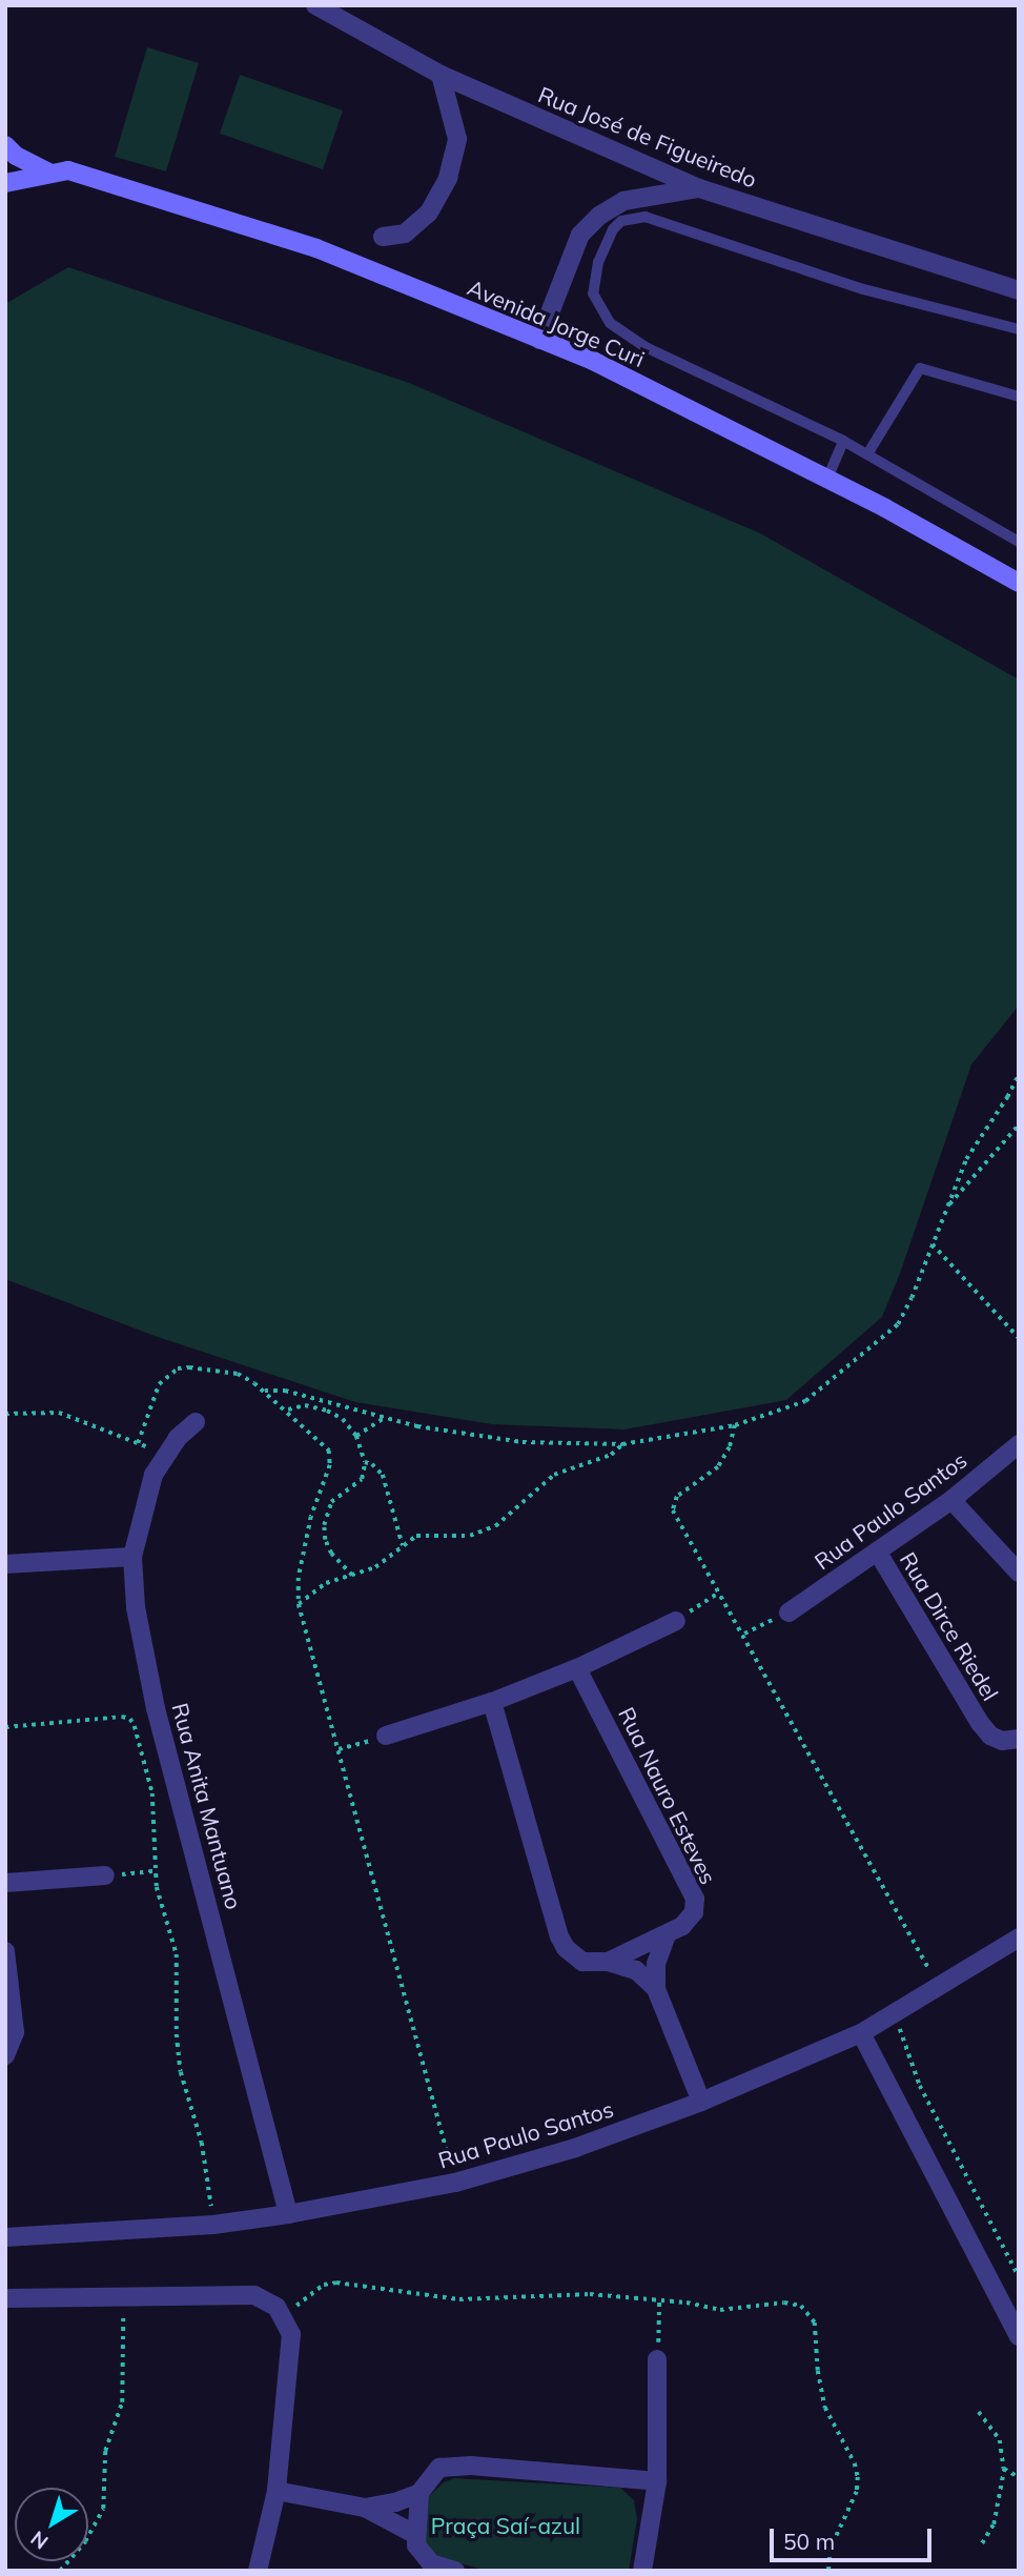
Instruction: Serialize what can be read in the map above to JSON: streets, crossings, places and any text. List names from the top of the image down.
{
  "streets": {
    "street": [
      "Rua José de Figueiredo",
      "Avenida Jorge Curi",
      "Rua Paulo Santos",
      "Rua Dirce Riedel",
      "Rua Nauro Esteves",
      "Rua Anita Mantuano"
    ]
  },
  "crossings": [
    ["Rua Paulo Santos", "Rua Dirce Riedel"],
    ["Rua Paulo Santos", "Rua Nauro Esteves"],
    ["Rua Paulo Santos", "Rua Anita Mantuano"]
  ],
  "parks": ["Praça Saí-azul"],
  "scale_bar": "50 m",
  "north": "bottom left"
}
